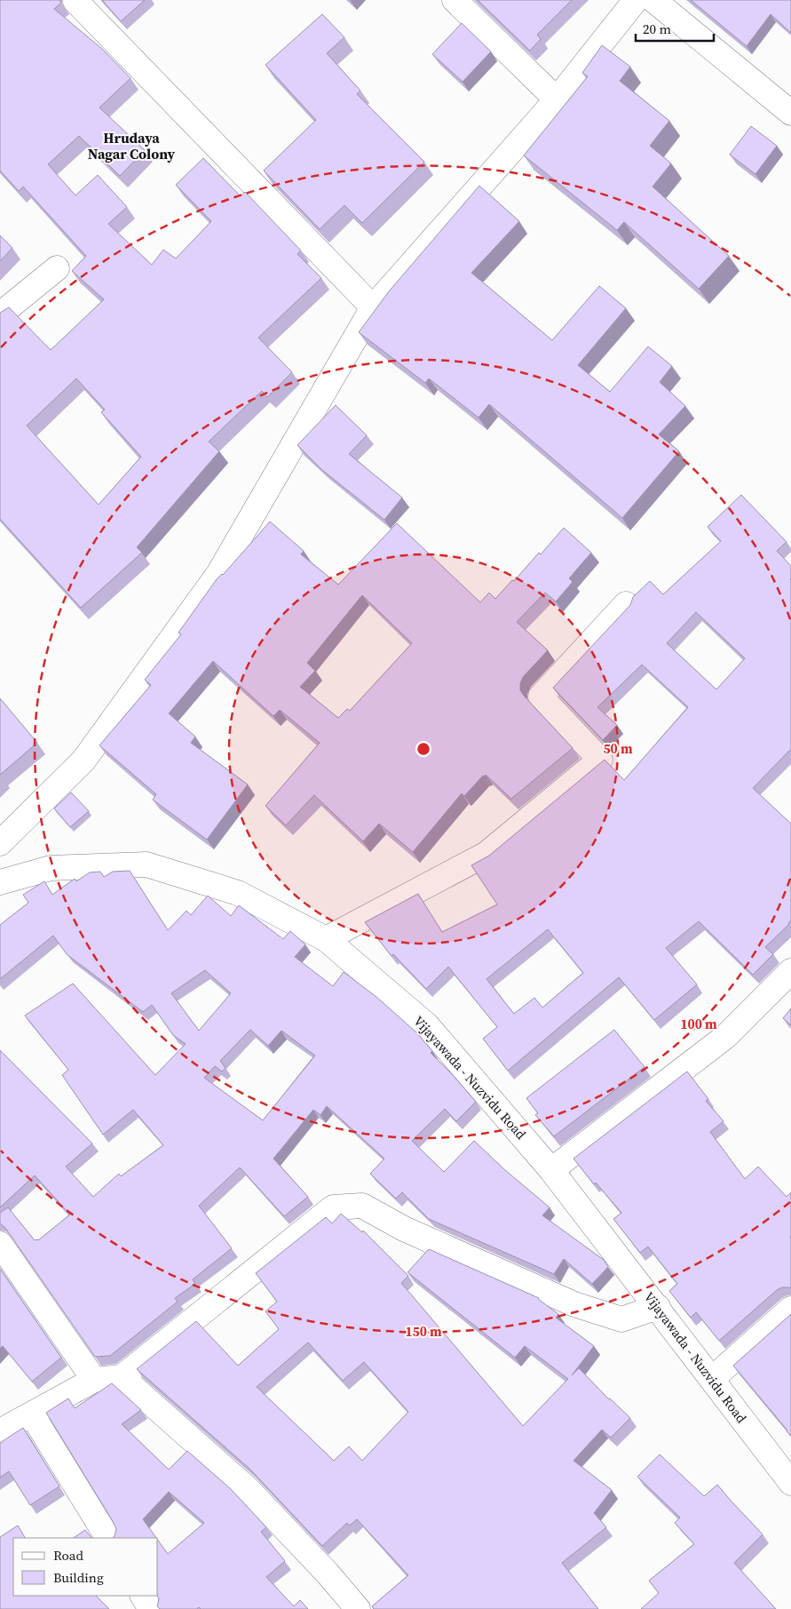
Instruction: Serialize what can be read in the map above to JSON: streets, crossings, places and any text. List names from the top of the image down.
{
  "streets": {
    "street": ["Vijayawada - Nuzvidu Road"]
  },
  "districts": ["Hrudaya Nagar Colony"],
  "legend": ["Road", "Building"],
  "scale_bar": "20 m",
  "rings": ["50 m", "100 m", "150 m"]
}
